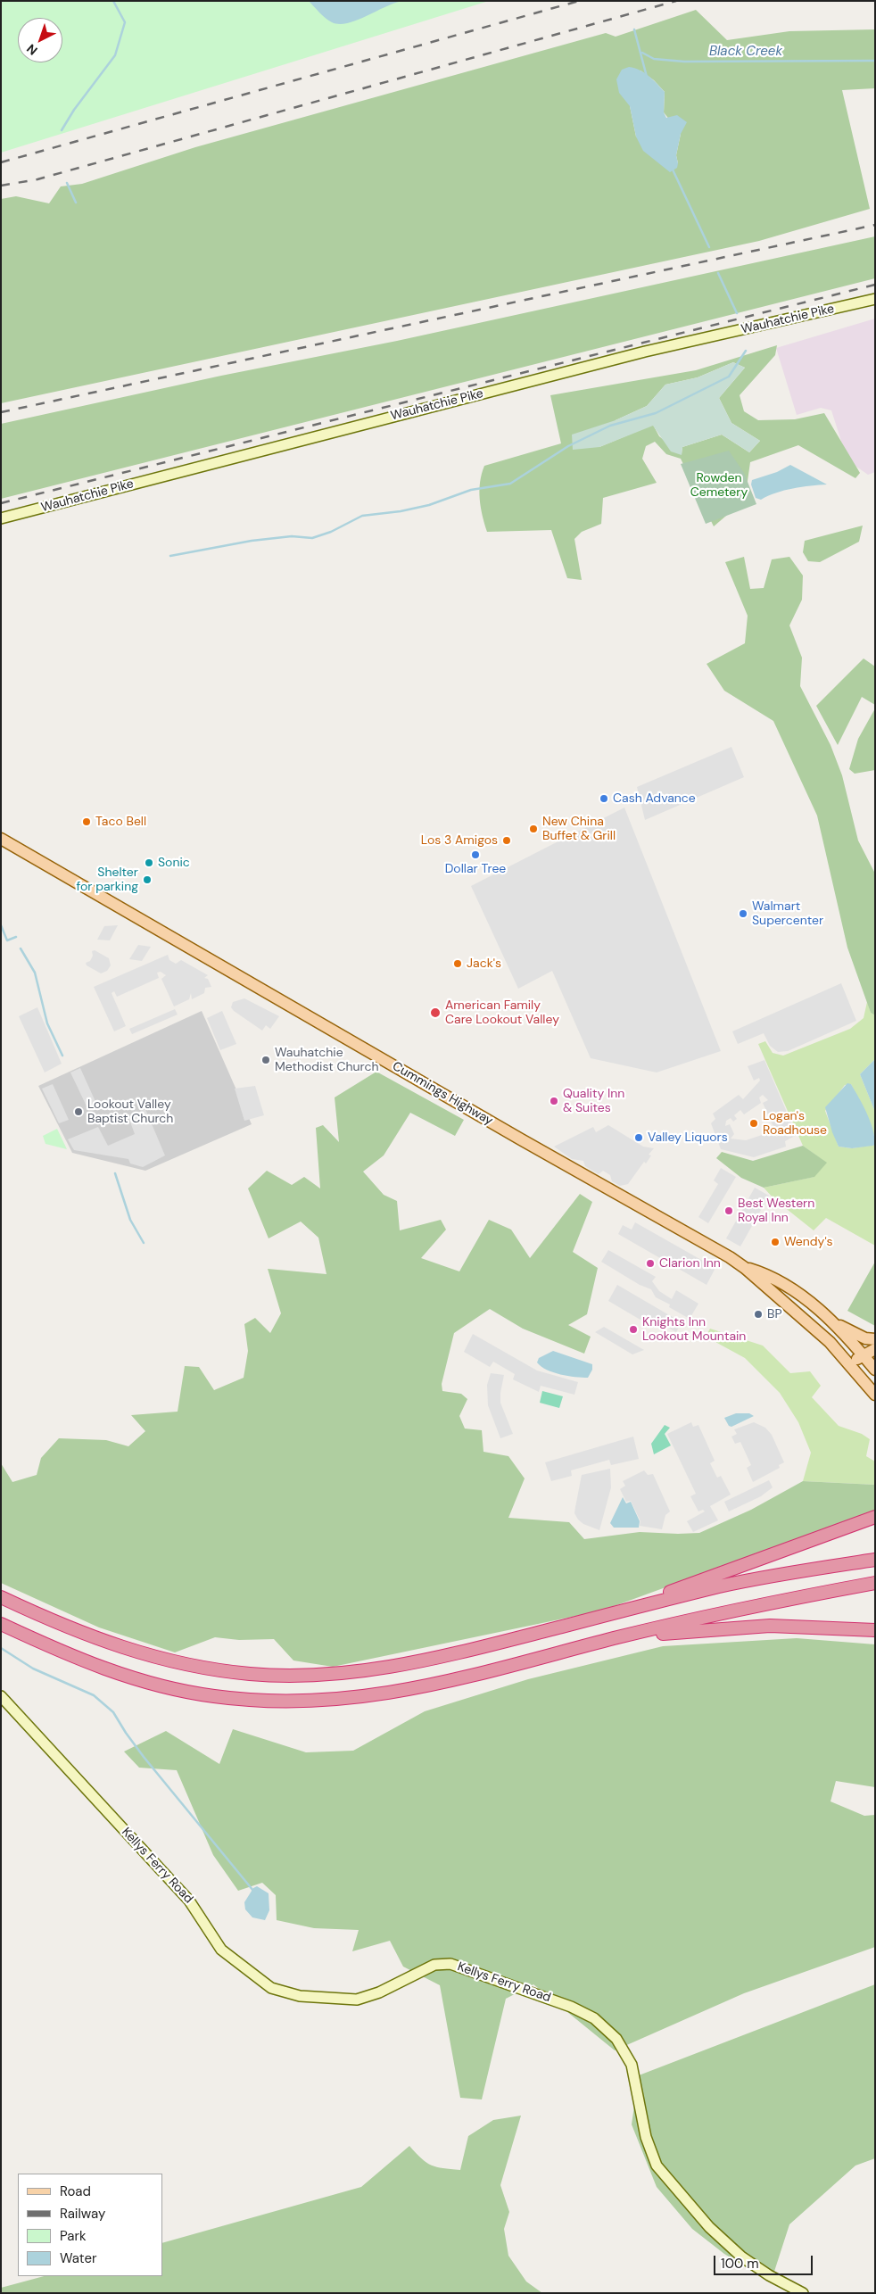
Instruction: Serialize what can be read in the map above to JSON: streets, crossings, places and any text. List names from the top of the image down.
{
  "streets": {
    "main road": ["Cummings Highway"],
    "street": ["Wauhatchie Pike", "Kellys Ferry Road"]
  },
  "water": ["Black Creek"],
  "parks": ["Rowden Cemetery"],
  "places": [
    "Cash Advance",
    "Taco Bell",
    "New China Buffet & Grill",
    "Los 3 Amigos",
    "Dollar Tree",
    "Sonic",
    "Shelter for parking",
    "Walmart Supercenter",
    "Jack's",
    "American Family Care Lookout Valley",
    "Wauhatchie Methodist Church",
    "Quality Inn & Suites",
    "Lookout Valley Baptist Church",
    "Logan's Roadhouse",
    "Valley Liquors",
    "Best Western Royal Inn",
    "Wendy's",
    "Clarion Inn",
    "BP",
    "Knights Inn Lookout Mountain"
  ],
  "legend": [
    "Road",
    "Railway",
    "Park",
    "Water"
  ],
  "scale_bar": "100 m",
  "north": "bottom left"
}
